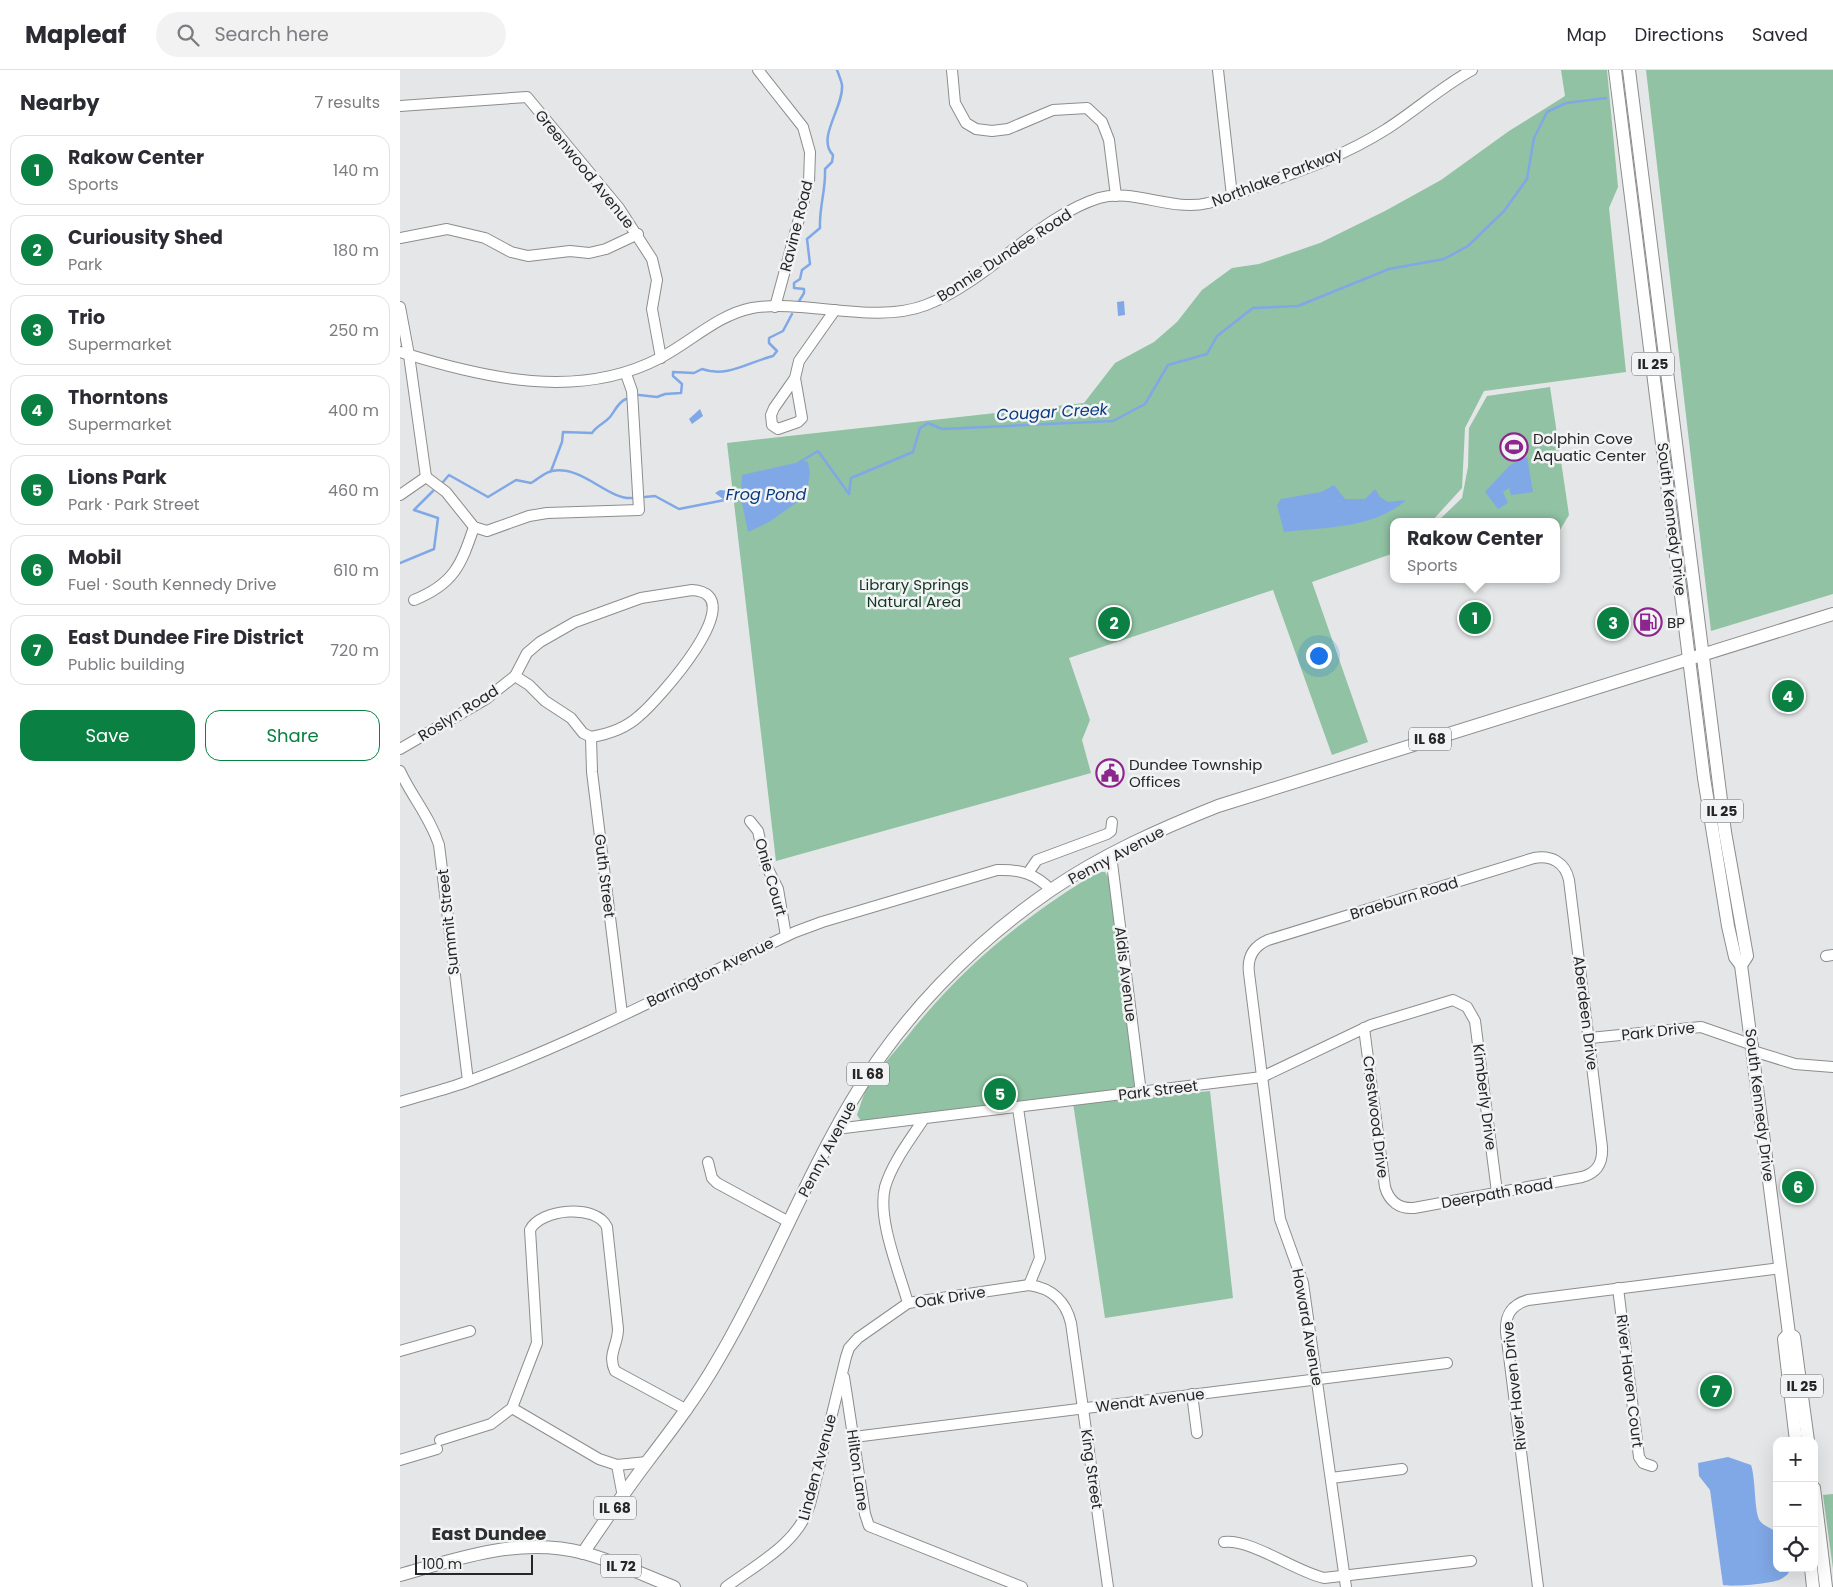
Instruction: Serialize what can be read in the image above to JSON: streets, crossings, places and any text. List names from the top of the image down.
{
  "streets": {
    "main road": [
      "IL 25",
      "South Kennedy Drive",
      "IL 68",
      "Penny Avenue",
      "IL 72"
    ],
    "street": [
      "Greenwood Avenue",
      "Northlake Parkway",
      "Ravine Road",
      "Bonnie Dundee Road",
      "Roslyn Road",
      "Guth Street",
      "Onie Court",
      "Braeburn Road",
      "Summit Street",
      "Barrington Avenue",
      "Aldis Avenue",
      "Aberdeen Drive",
      "Park Drive",
      "Park Street",
      "Kimberly Drive",
      "Crestwood Drive",
      "Deerpath Road",
      "Oak Drive",
      "Howard Avenue",
      "River Haven Court",
      "River Haven Drive",
      "Wendt Avenue",
      "Linden Avenue",
      "King Street",
      "Hilton Lane"
    ]
  },
  "crossings": [
    ["Greenwood Avenue", "Bonnie Dundee Road"],
    ["Northlake Parkway", "Bonnie Dundee Road"],
    ["Ravine Road", "Bonnie Dundee Road"],
    ["South Kennedy Drive", "IL 68"],
    ["South Kennedy Drive", "Penny Avenue"],
    ["South Kennedy Drive", "Park Drive"],
    ["South Kennedy Drive", "River Haven Drive"],
    ["Roslyn Road", "Guth Street"],
    ["IL 68", "Penny Avenue"],
    ["Penny Avenue", "Aldis Avenue"],
    ["Penny Avenue", "Park Street"],
    ["Penny Avenue", "IL 72"],
    ["Guth Street", "Barrington Avenue"],
    ["Onie Court", "Barrington Avenue"],
    ["Braeburn Road", "Aberdeen Drive"],
    ["Braeburn Road", "Howard Avenue"],
    ["Summit Street", "Barrington Avenue"],
    ["Aldis Avenue", "Park Street"],
    ["Aberdeen Drive", "Park Drive"],
    ["Aberdeen Drive", "Deerpath Road"],
    ["Park Street", "Kimberly Drive"],
    ["Park Street", "Crestwood Drive"],
    ["Park Street", "Howard Avenue"],
    ["Kimberly Drive", "Deerpath Road"],
    ["Crestwood Drive", "Deerpath Road"],
    ["Oak Drive", "Linden Avenue"],
    ["Oak Drive", "King Street"],
    ["Oak Drive", "Hilton Lane"],
    ["Howard Avenue", "Wendt Avenue"],
    ["River Haven Court", "River Haven Drive"],
    ["Wendt Avenue", "King Street"],
    ["Wendt Avenue", "Hilton Lane"],
    ["Linden Avenue", "Hilton Lane"]
  ],
  "districts": ["East Dundee"],
  "water": ["Cougar Creek", "Frog Pond"],
  "parks": ["Library Springs Natural Area"],
  "places": {
    "sports": ["Dolphin Cove Aquatic Center"],
    "fuel station": ["BP"],
    "public building": ["Dundee Township Offices"]
  },
  "scale_bar": "100 m",
  "page": {
    "header": "Mapleaf",
    "search": "Search here",
    "nav": ["Map", "Directions", "Saved"],
    "heading": ["Nearby", "7 results"],
    "list": [
      {
        "mark": "1",
        "name": "Rakow Center",
        "note": "Sports",
        "value": "140 m"
      },
      {
        "mark": "2",
        "name": "Curiousity Shed",
        "note": "Park",
        "value": "180 m"
      },
      {
        "mark": "3",
        "name": "Trio",
        "note": "Supermarket",
        "value": "250 m"
      },
      {
        "mark": "4",
        "name": "Thorntons",
        "note": "Supermarket",
        "value": "400 m"
      },
      {
        "mark": "5",
        "name": "Lions Park",
        "note": "Park · Park Street",
        "value": "460 m"
      },
      {
        "mark": "6",
        "name": "Mobil",
        "note": "Fuel · South Kennedy Drive",
        "value": "610 m"
      },
      {
        "mark": "7",
        "name": "East Dundee Fire District",
        "note": "Public building",
        "value": "720 m"
      }
    ],
    "popup": ["Rakow Center", "Sports"],
    "pins": [
      "1",
      "2",
      "3",
      "4",
      "5",
      "6",
      "7"
    ],
    "buttons": ["Save", "Share"],
    "map_buttons": ["+", "−"],
    "scale": "100 m"
  }
}
